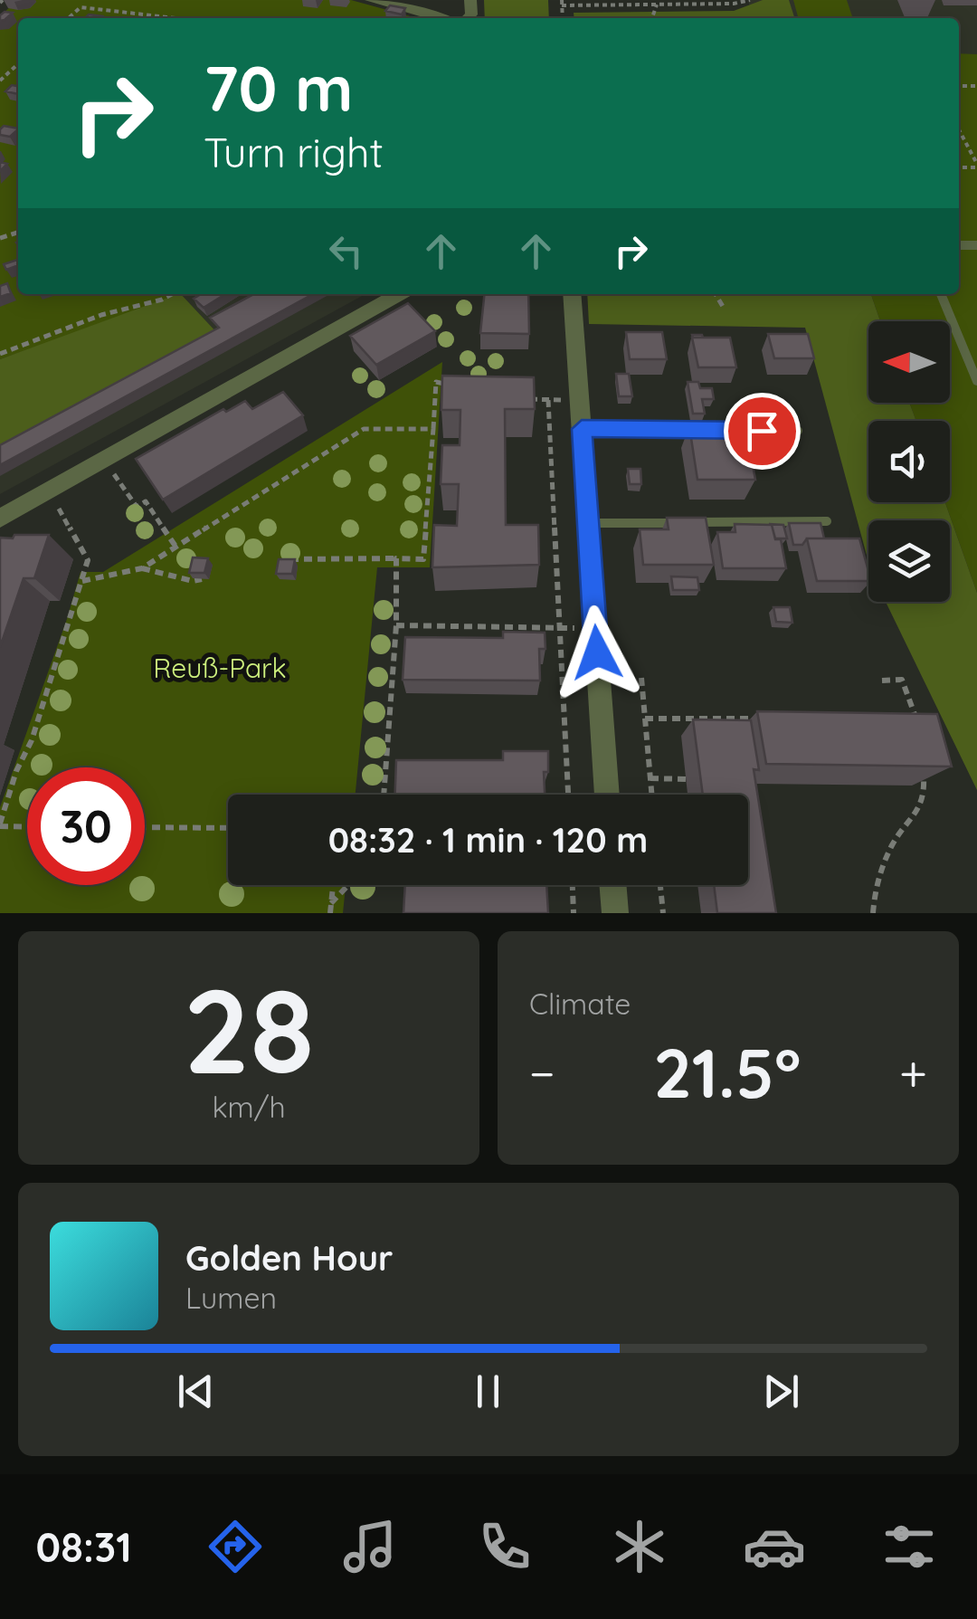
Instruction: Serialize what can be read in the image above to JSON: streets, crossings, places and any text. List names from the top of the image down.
{
  "parks": ["Reuß-Park"],
  "north": "left",
  "page": {
    "turn": ["70 m", "Turn right"],
    "limit": "30",
    "trip": "08:32 · 1 min · 120 m",
    "tile": [
      ["28", "km/h"],
      "Climate"
    ],
    "heat": ["−", "21.5°", "+"],
    "song": ["Golden Hour", "Lumen"],
    "tabs": "08:31"
  }
}
